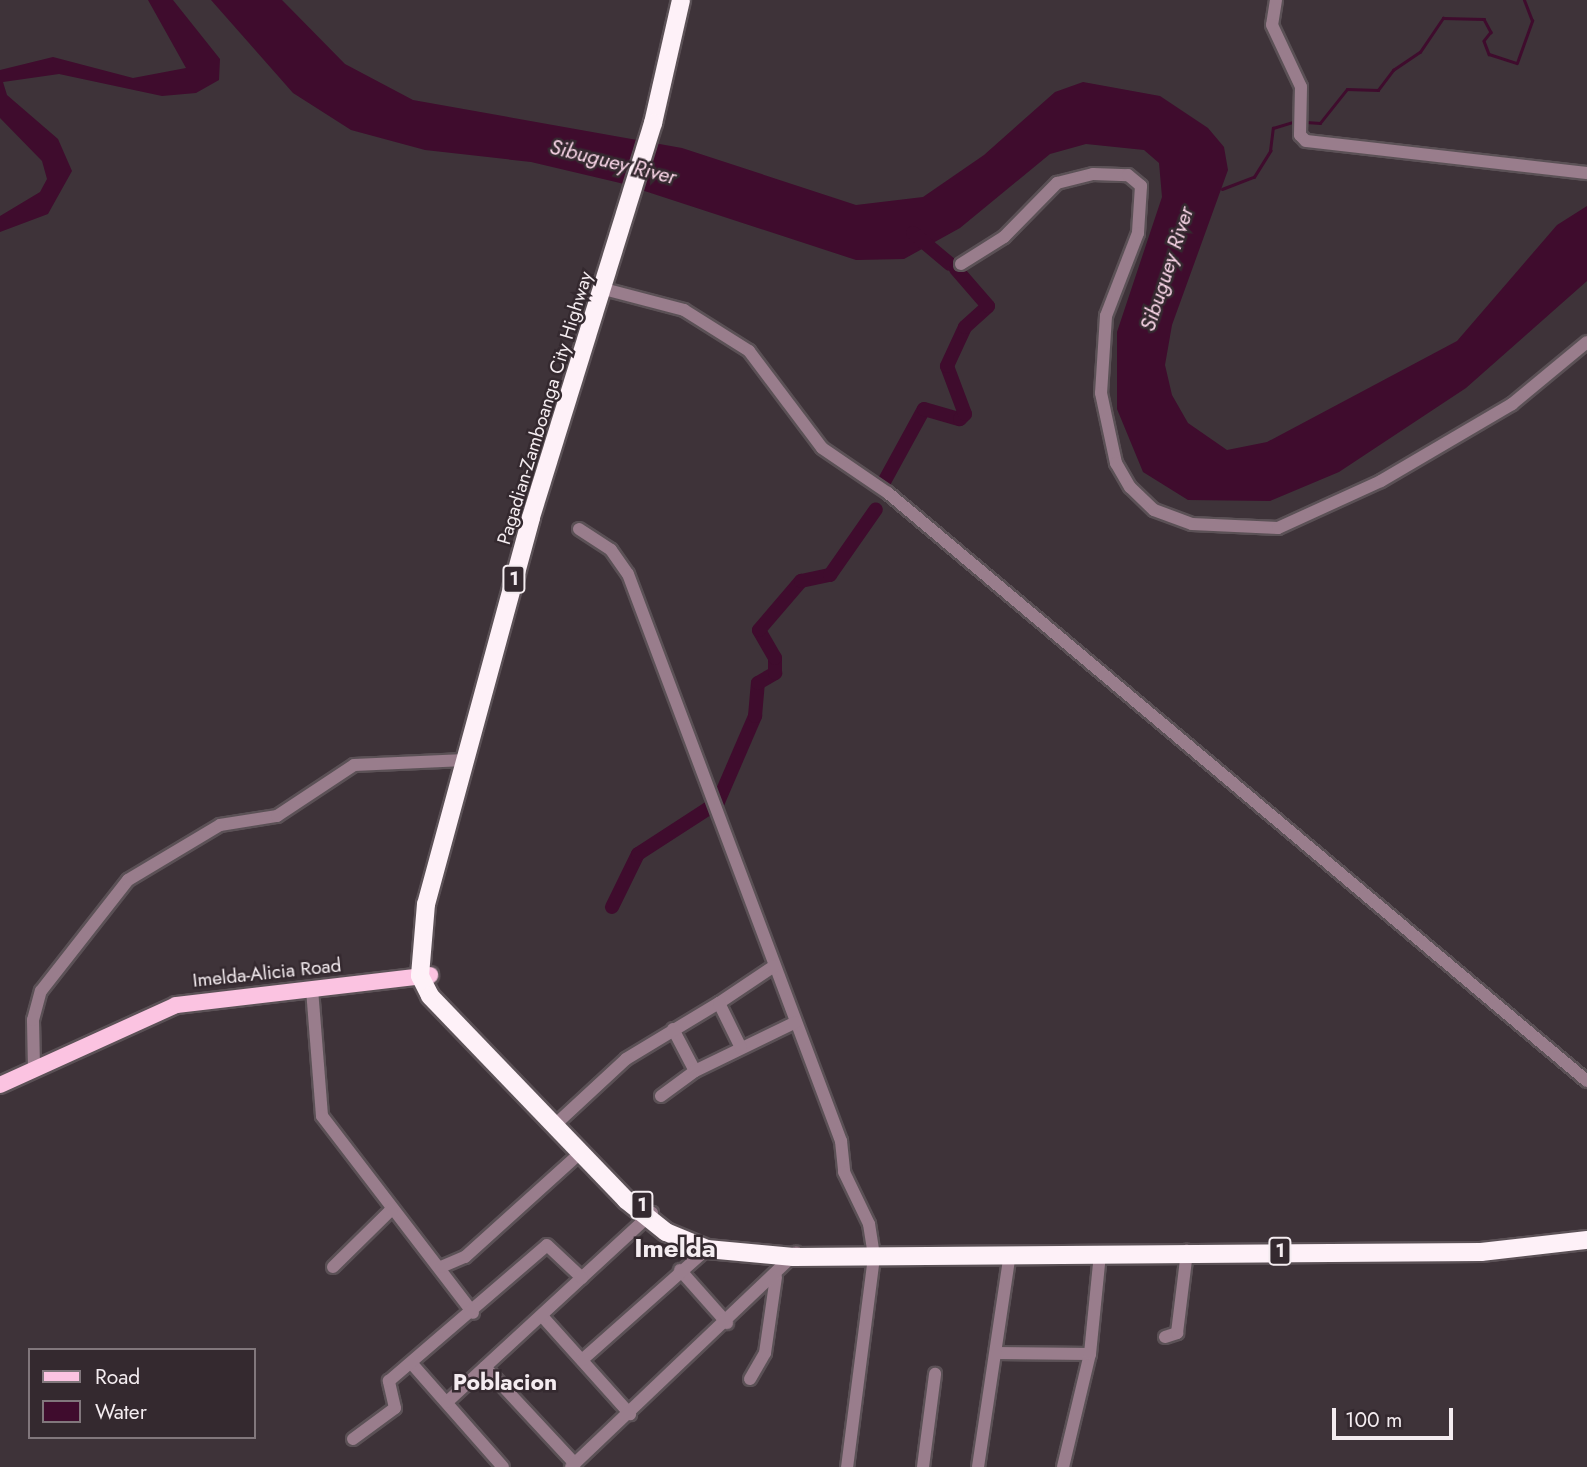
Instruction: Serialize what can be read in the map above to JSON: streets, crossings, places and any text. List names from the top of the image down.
{
  "streets": {
    "highway": ["Pagadian-Zamboanga City Highway", "1"],
    "main road": ["Imelda-Alicia Road"]
  },
  "crossings": [
    ["Pagadian-Zamboanga City Highway", "1"],
    ["Pagadian-Zamboanga City Highway", "Imelda-Alicia Road"],
    ["1", "Imelda-Alicia Road"]
  ],
  "districts": ["Imelda", "Poblacion"],
  "water": ["Sibuguey River"],
  "legend": ["Road", "Water"],
  "scale_bar": "100 m"
}
